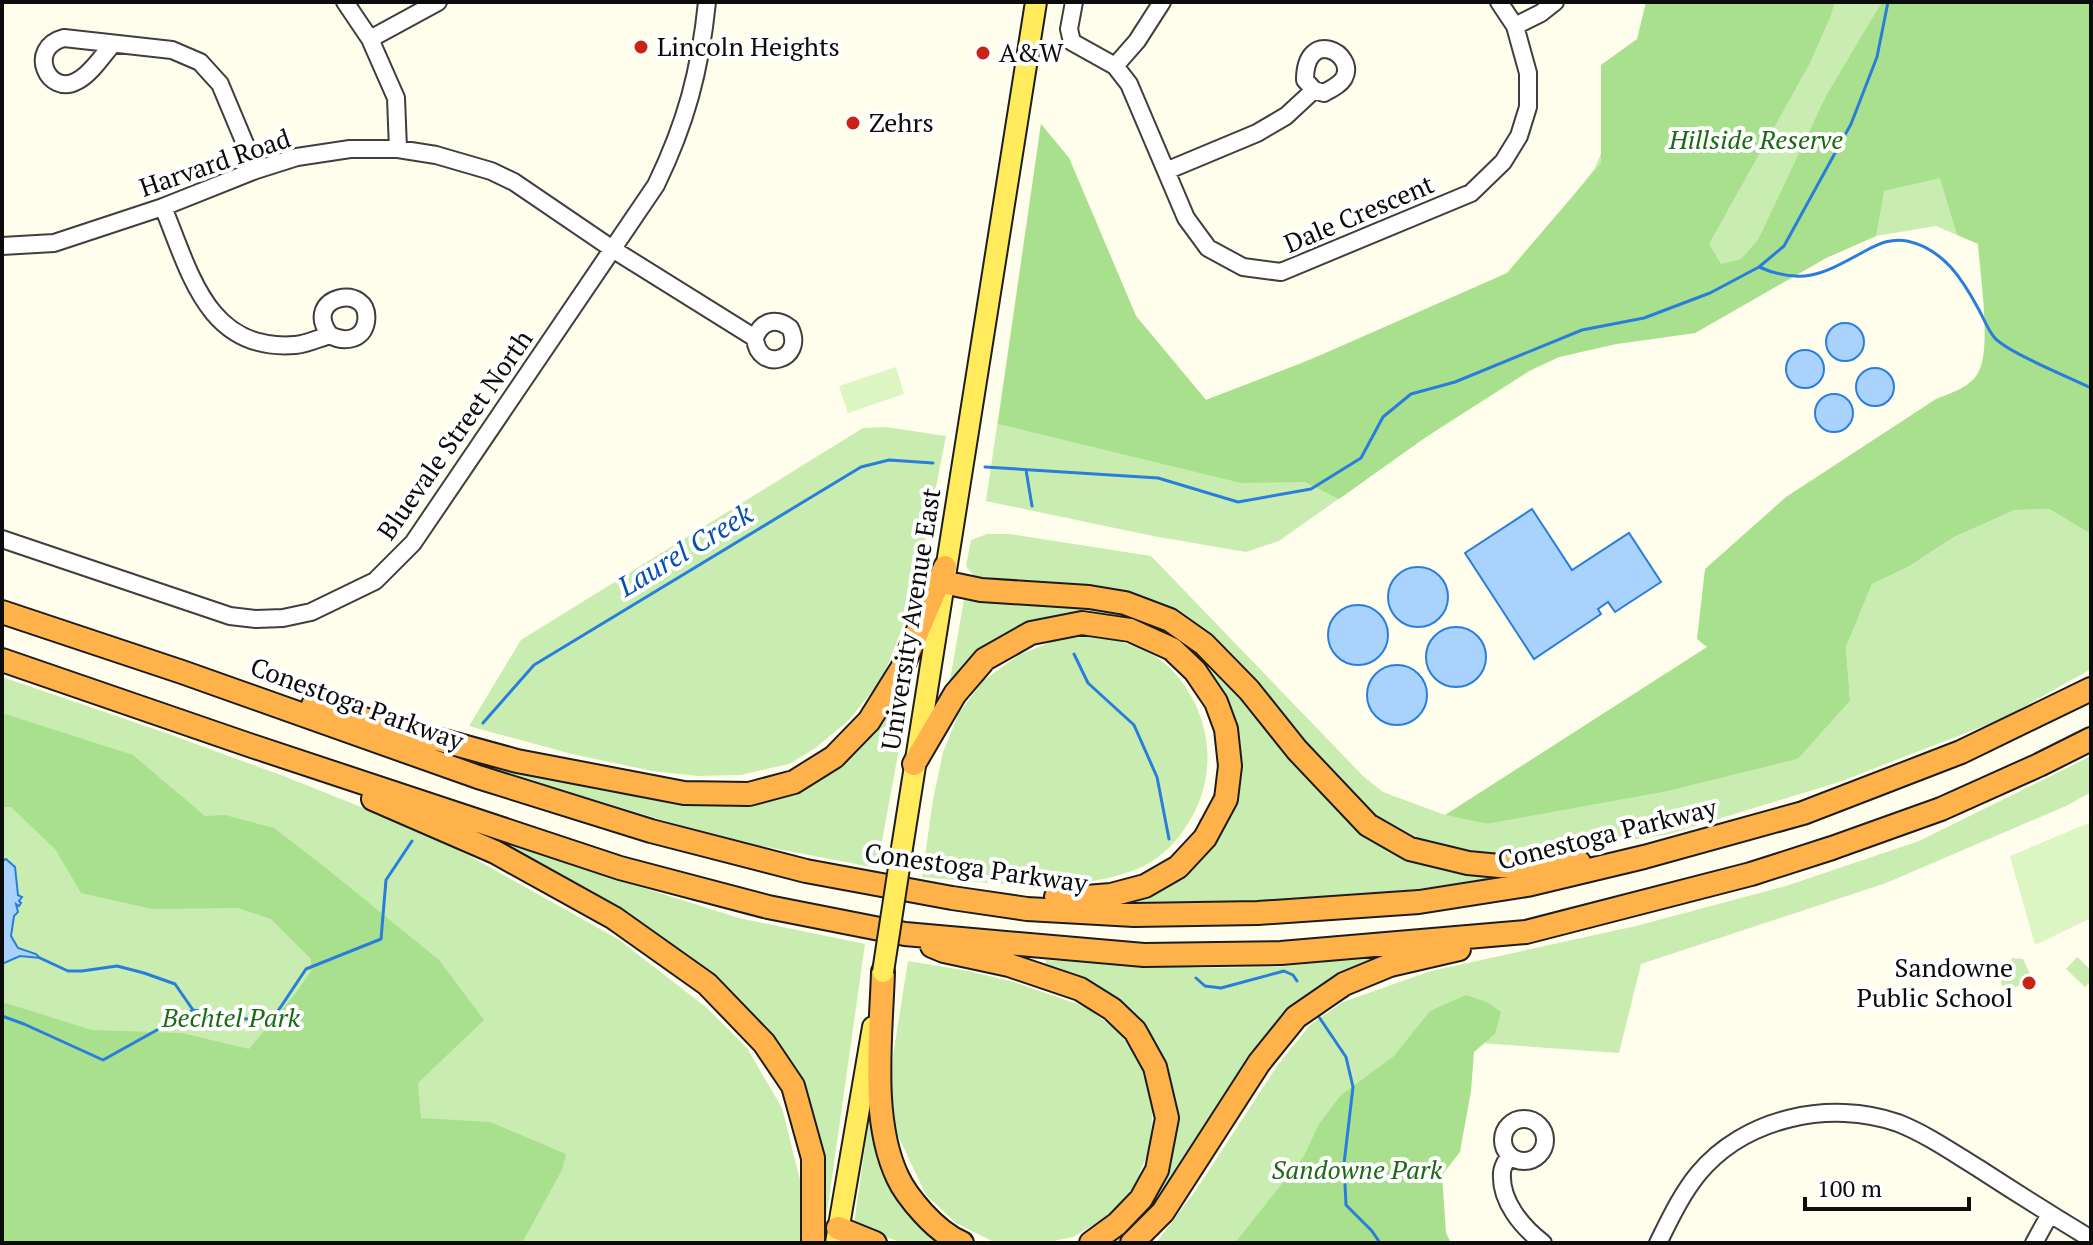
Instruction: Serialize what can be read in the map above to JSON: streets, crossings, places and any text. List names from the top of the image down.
{
  "streets": {
    "highway": ["Conestoga Parkway"],
    "main road": ["University Avenue East"],
    "street": ["Harvard Road", "Dale Crescent", "Bluevale Street North"]
  },
  "crossings": [
    ["Harvard Road", "Bluevale Street North"]
  ],
  "water": ["Laurel Creek"],
  "parks": ["Hillside Reserve", "Bechtel Park", "Sandowne Park"],
  "places": [
    "Lincoln Heights",
    "A&W",
    "Zehrs",
    "Sandowne Public School"
  ],
  "scale_bar": "100 m"
}
